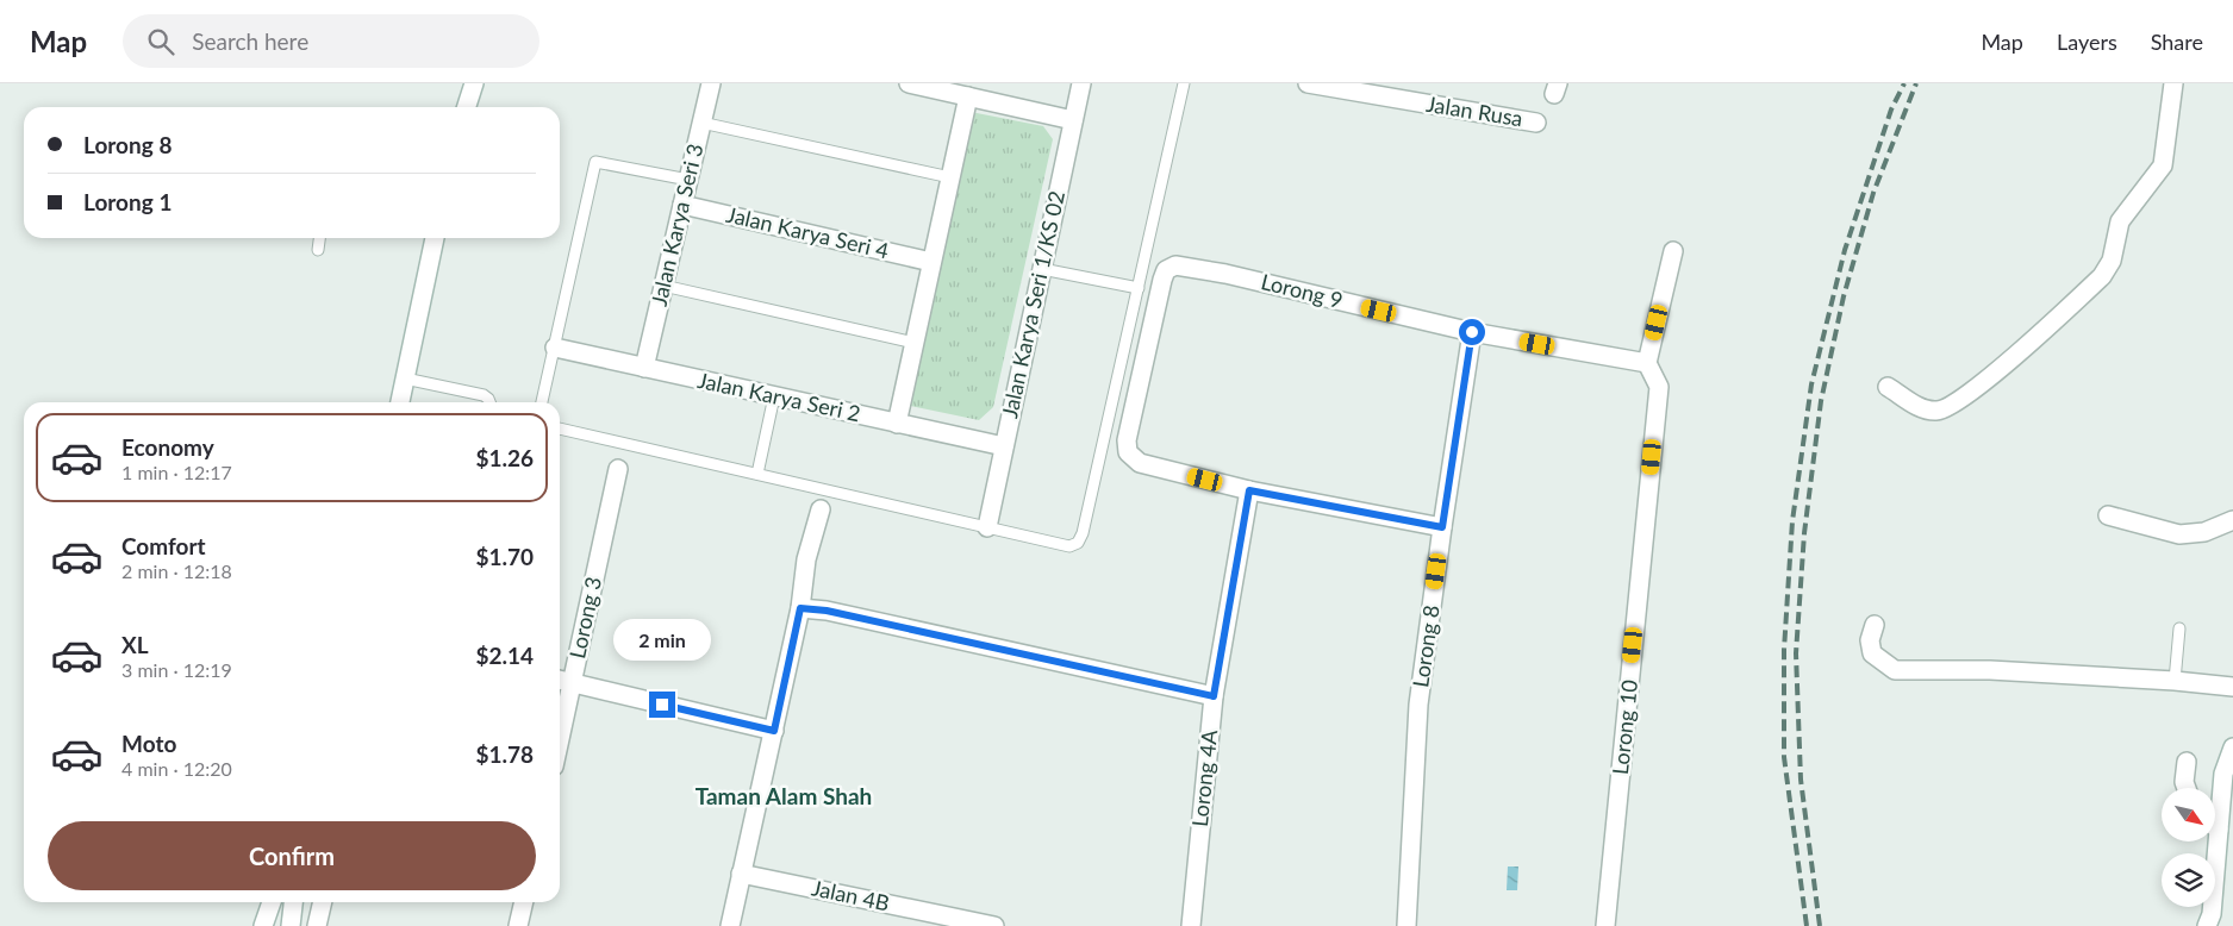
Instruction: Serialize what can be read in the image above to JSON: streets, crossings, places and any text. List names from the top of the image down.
{
  "streets": {
    "street": [
      "Jalan Rusa",
      "Jalan Karya Seri 3",
      "Jalan Karya Seri 4",
      "Lorong 9",
      "Jalan Karya Seri 1/KS 02",
      "Jalan Karya Seri 2",
      "Lorong 3",
      "Lorong 8",
      "Lorong 10",
      "Lorong 4A",
      "Jalan 4B"
    ]
  },
  "crossings": [
    ["Jalan Karya Seri 3", "Jalan Karya Seri 4"],
    ["Jalan Karya Seri 3", "Jalan Karya Seri 2"],
    ["Lorong 9", "Lorong 8"],
    ["Lorong 9", "Lorong 10"],
    ["Lorong 9", "Lorong 4A"],
    ["Jalan Karya Seri 1/KS 02", "Jalan Karya Seri 2"]
  ],
  "districts": ["Taman Alam Shah"],
  "north": "bottom right",
  "page": {
    "header": "Map",
    "search": "Search here",
    "nav": ["Map", "Layers", "Share"],
    "banner": ["Lorong 8", "Lorong 1"],
    "list": [
      {
        "name": "Economy",
        "note": "1 min · 12:17",
        "value": "$1.26"
      },
      {
        "name": "Comfort",
        "note": "2 min · 12:18",
        "value": "$1.70"
      },
      {
        "name": "XL",
        "note": "3 min · 12:19",
        "value": "$2.14"
      },
      {
        "name": "Moto",
        "note": "4 min · 12:20",
        "value": "$1.78"
      }
    ],
    "bubble": "2 min",
    "buttons": "Confirm"
  }
}
